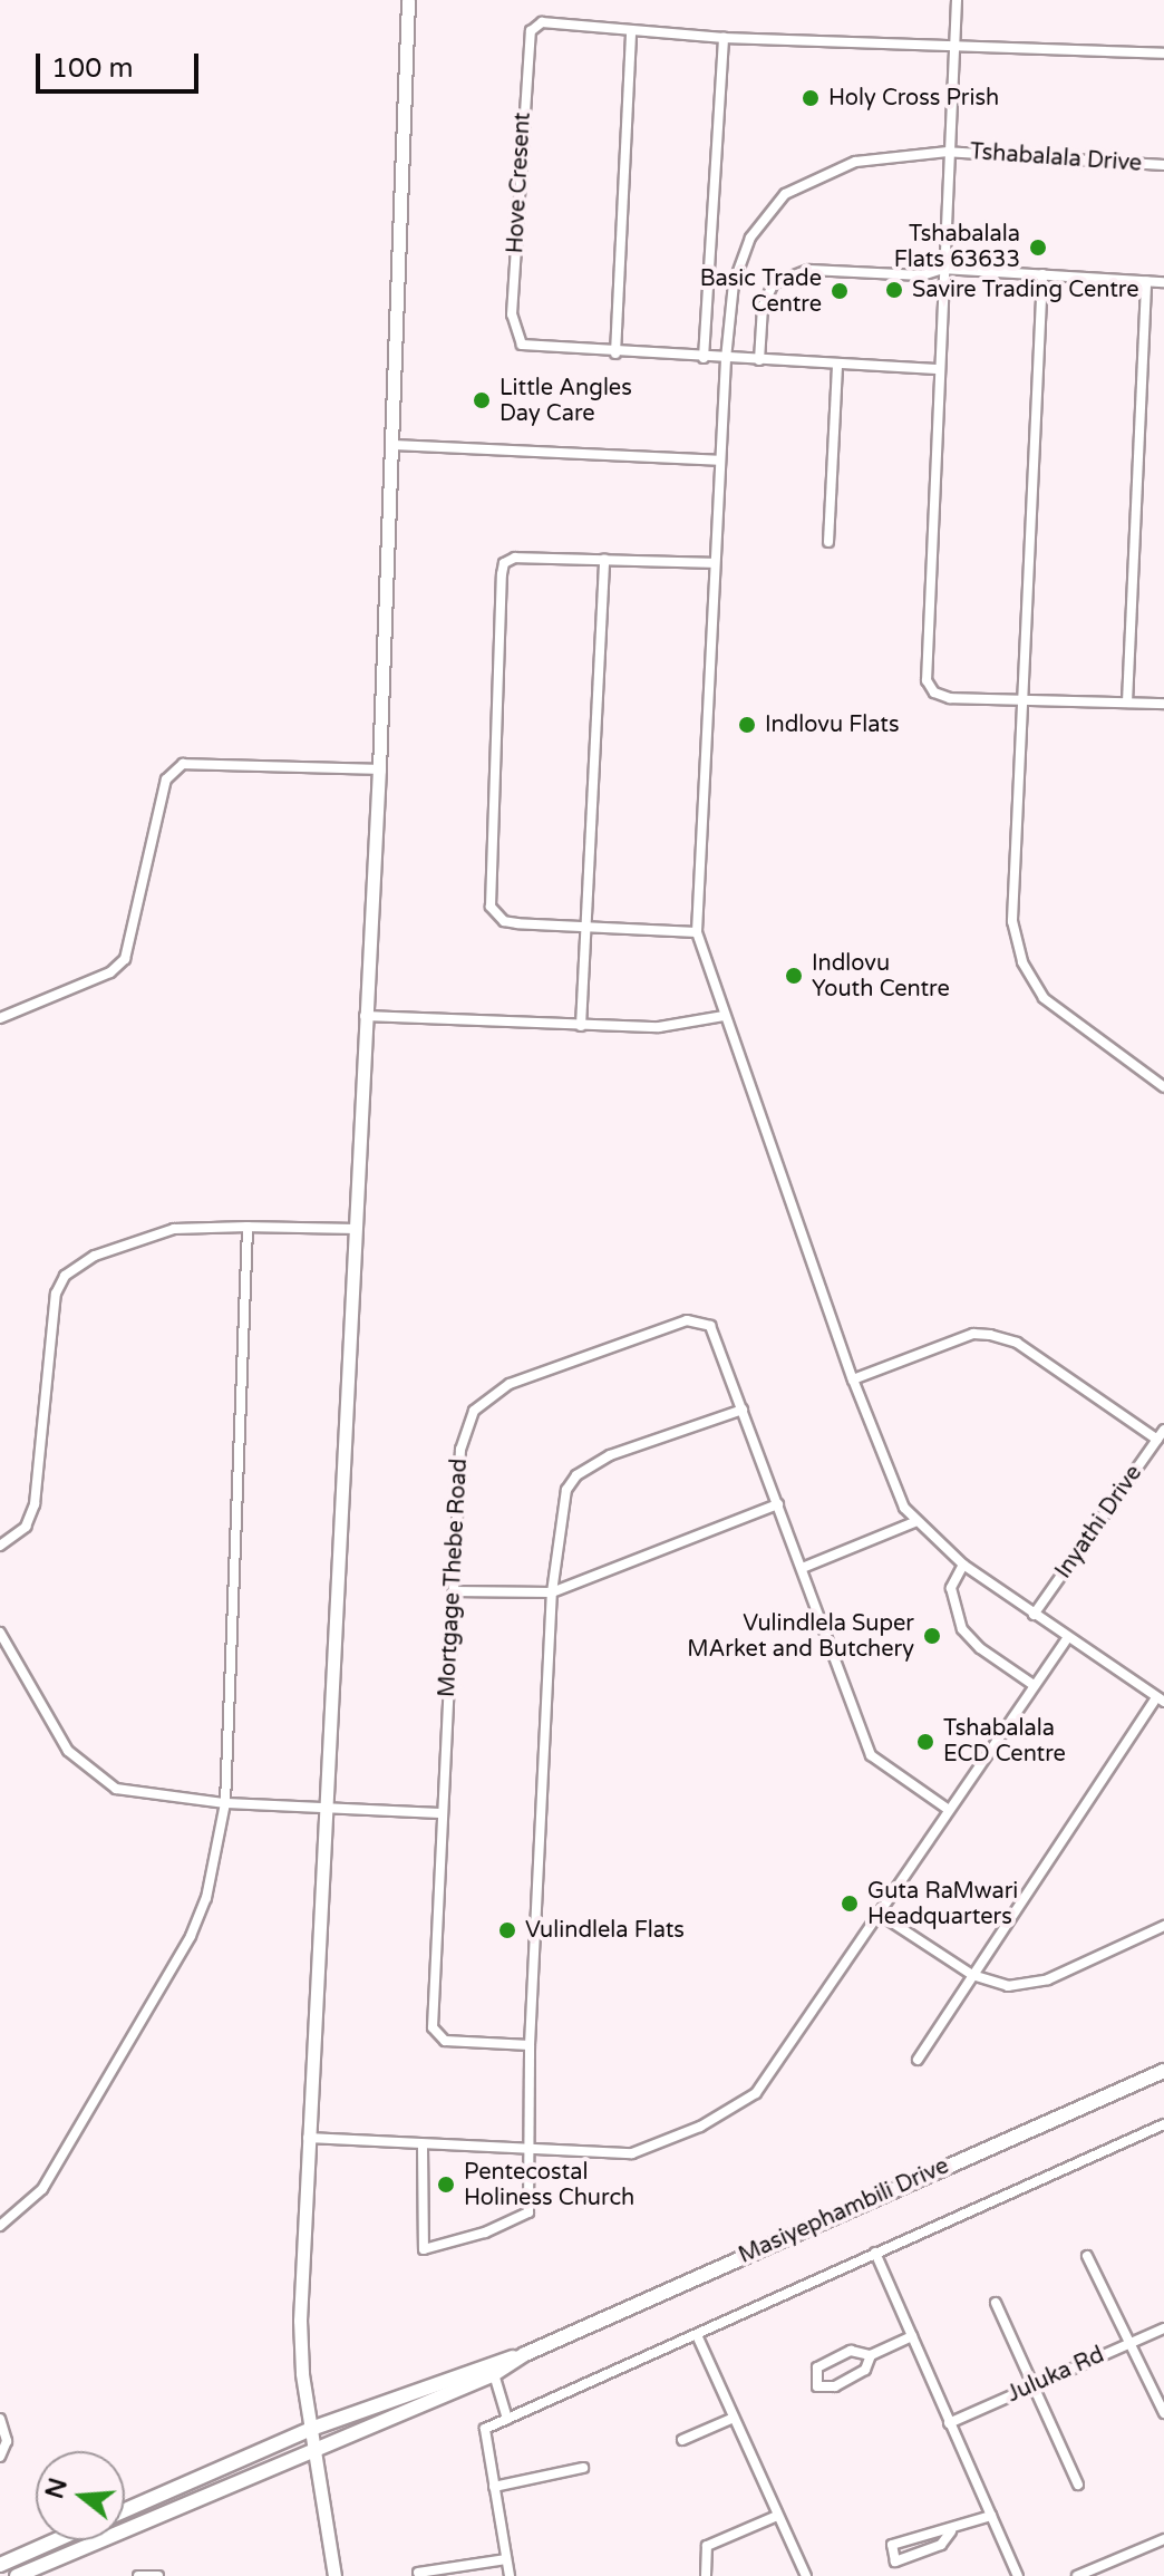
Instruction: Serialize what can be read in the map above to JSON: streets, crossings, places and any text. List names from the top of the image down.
{
  "streets": {
    "main road": ["Masiyephambili Drive"],
    "street": [
      "Tshabalala Drive",
      "Hove Cresent",
      "Inyathi Drive",
      "Mortgage Thebe Road",
      "Juluka Rd"
    ]
  },
  "crossings": [
    ["Tshabalala Drive", "Hove Cresent"]
  ],
  "places": [
    "Holy Cross Prish",
    "Tshabalala Flats 63633",
    "Savire Trading Centre",
    "Basic Trade Centre",
    "Little Angles Day Care",
    "Indlovu Flats",
    "Indlovu Youth Centre",
    "Vulindlela Super MArket and Butchery",
    "Tshabalala ECD Centre",
    "Guta RaMwari Headquarters",
    "Vulindlela Flats",
    "Pentecostal Holiness Church"
  ],
  "scale_bar": "100 m",
  "north": "left"
}
